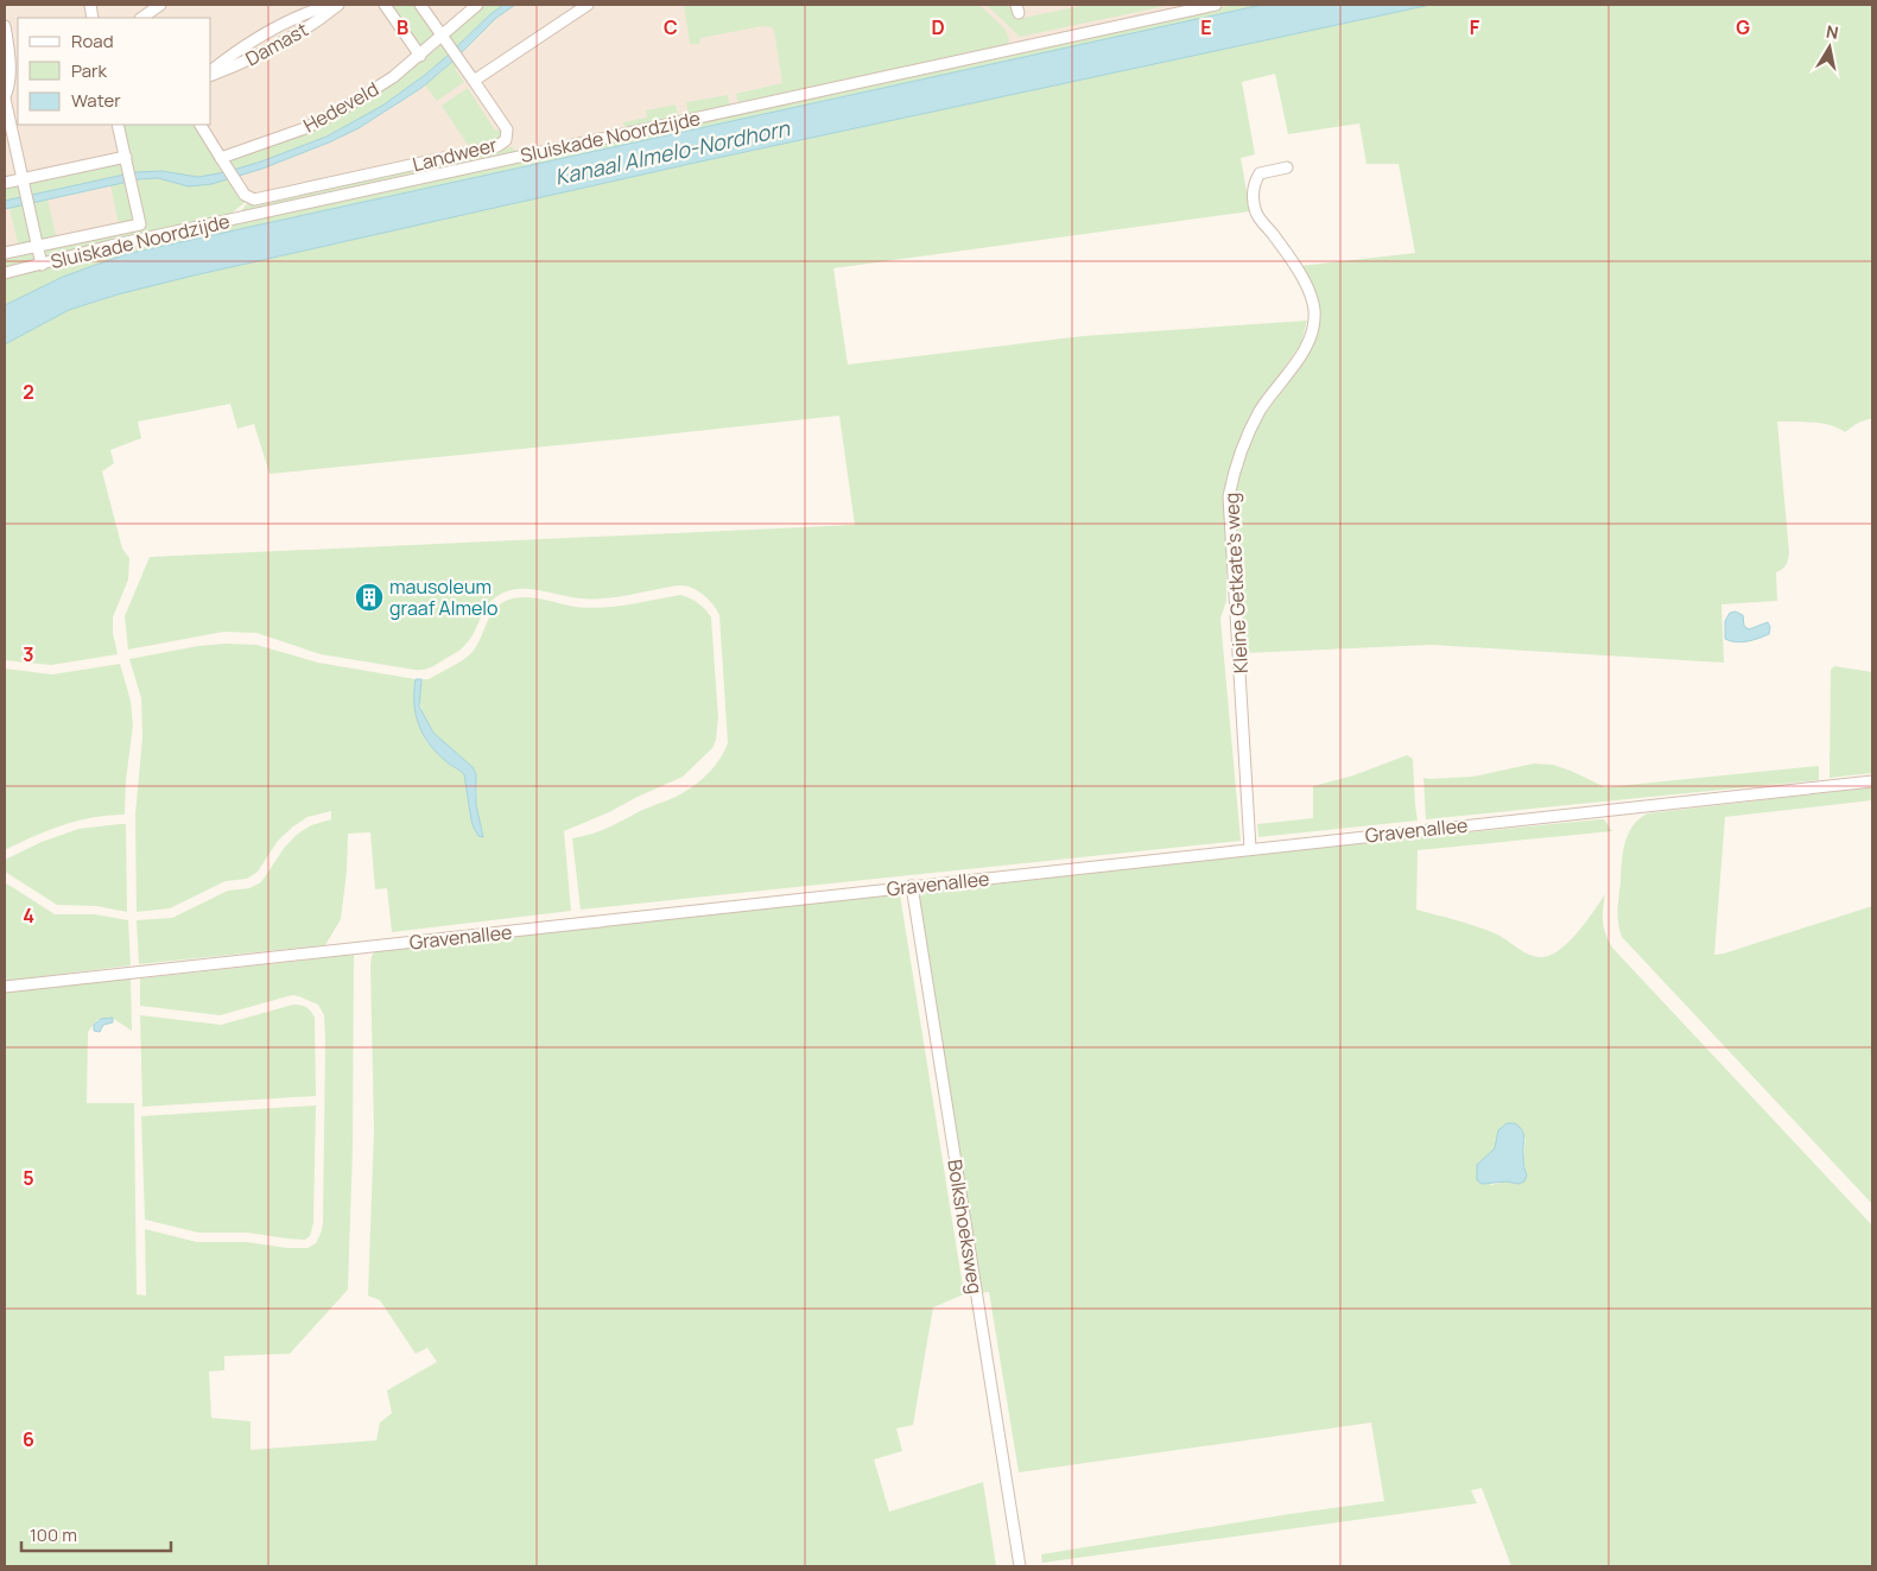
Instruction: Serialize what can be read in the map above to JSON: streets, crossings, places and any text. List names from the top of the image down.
{
  "streets": {
    "street": [
      "Damast",
      "Hedeveld",
      "Sluiskade Noordzijde",
      "Landweer",
      "Kleine Getkate's weg",
      "Gravenallee",
      "Bolkshoeksweg"
    ]
  },
  "crossings": [
    ["Hedeveld", "Landweer"],
    ["Kleine Getkate's weg", "Gravenallee"],
    ["Gravenallee", "Bolkshoeksweg"]
  ],
  "water": ["Kanaal Almelo-Nordhorn"],
  "places": {
    "building": ["mausoleum graaf Almelo"]
  },
  "legend": ["Road", "Park", "Water"],
  "scale_bar": "100 m",
  "north": "top",
  "grid": {
    "columns": [
      "B",
      "C",
      "D",
      "E",
      "F",
      "G"
    ],
    "rows": [
      "2",
      "3",
      "4",
      "5",
      "6"
    ]
  }
}
